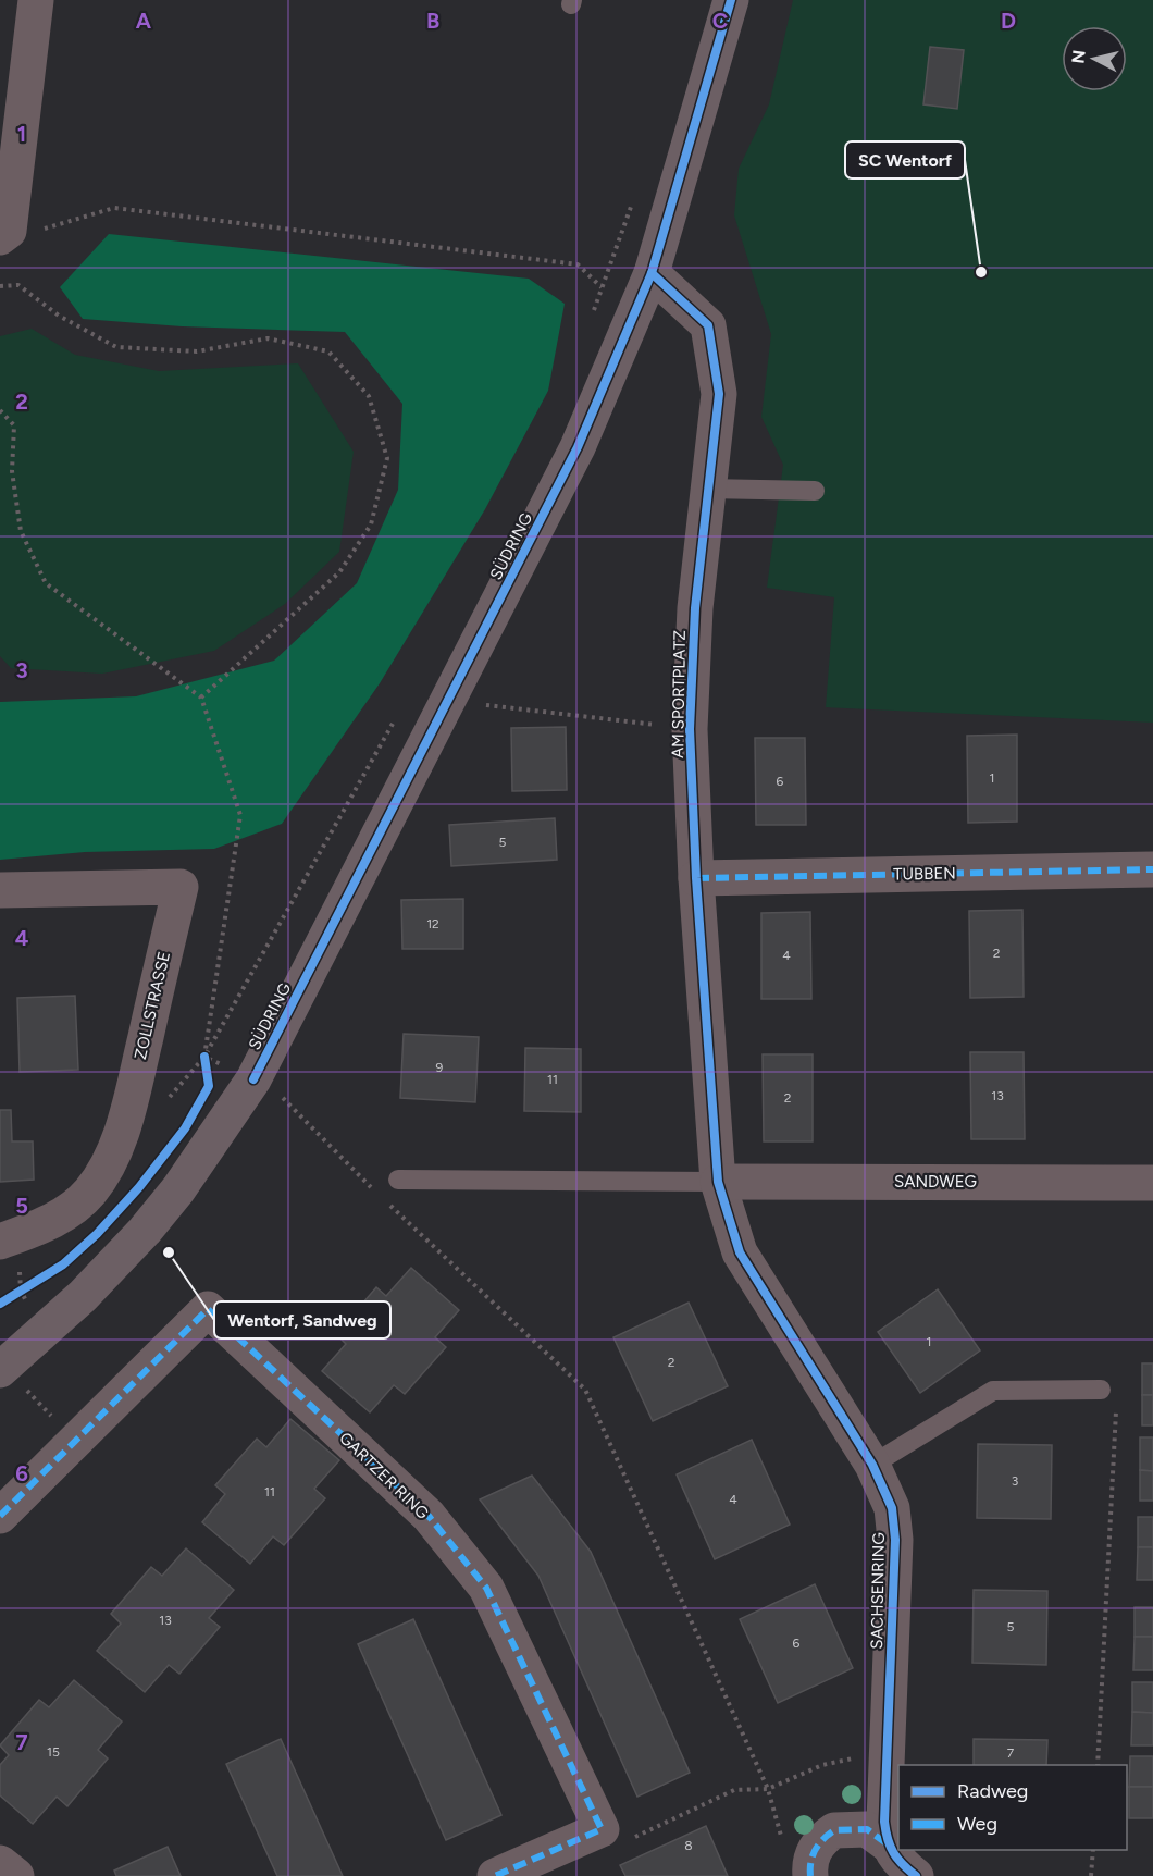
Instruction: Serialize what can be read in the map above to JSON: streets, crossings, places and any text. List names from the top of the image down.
{
  "streets": {
    "main road": ["SÜDRING"],
    "street": [
      "AM SPORTPLATZ",
      "TUBBEN",
      "ZOLLSTRASSE",
      "SANDWEG",
      "GARTZER RING",
      "SACHSENRING"
    ]
  },
  "crossings": [
    ["SÜDRING", "AM SPORTPLATZ"],
    ["AM SPORTPLATZ", "TUBBEN"],
    ["AM SPORTPLATZ", "SANDWEG"],
    ["AM SPORTPLATZ", "SACHSENRING"],
    ["SANDWEG", "SACHSENRING"]
  ],
  "places": ["SC Wentorf", "Wentorf, Sandweg"],
  "house_numbers": [
    "1",
    "6",
    "5",
    "12",
    "2",
    "4",
    "9",
    "11",
    "13",
    "2",
    "1",
    "2",
    "3",
    "11",
    "4",
    "13",
    "5",
    "6",
    "15",
    "7",
    "8"
  ],
  "legend": ["Radweg", "Weg"],
  "north": "left",
  "grid": {
    "columns": [
      "A",
      "B",
      "C",
      "D"
    ],
    "rows": [
      "1",
      "2",
      "3",
      "4",
      "5",
      "6",
      "7"
    ]
  }
}
